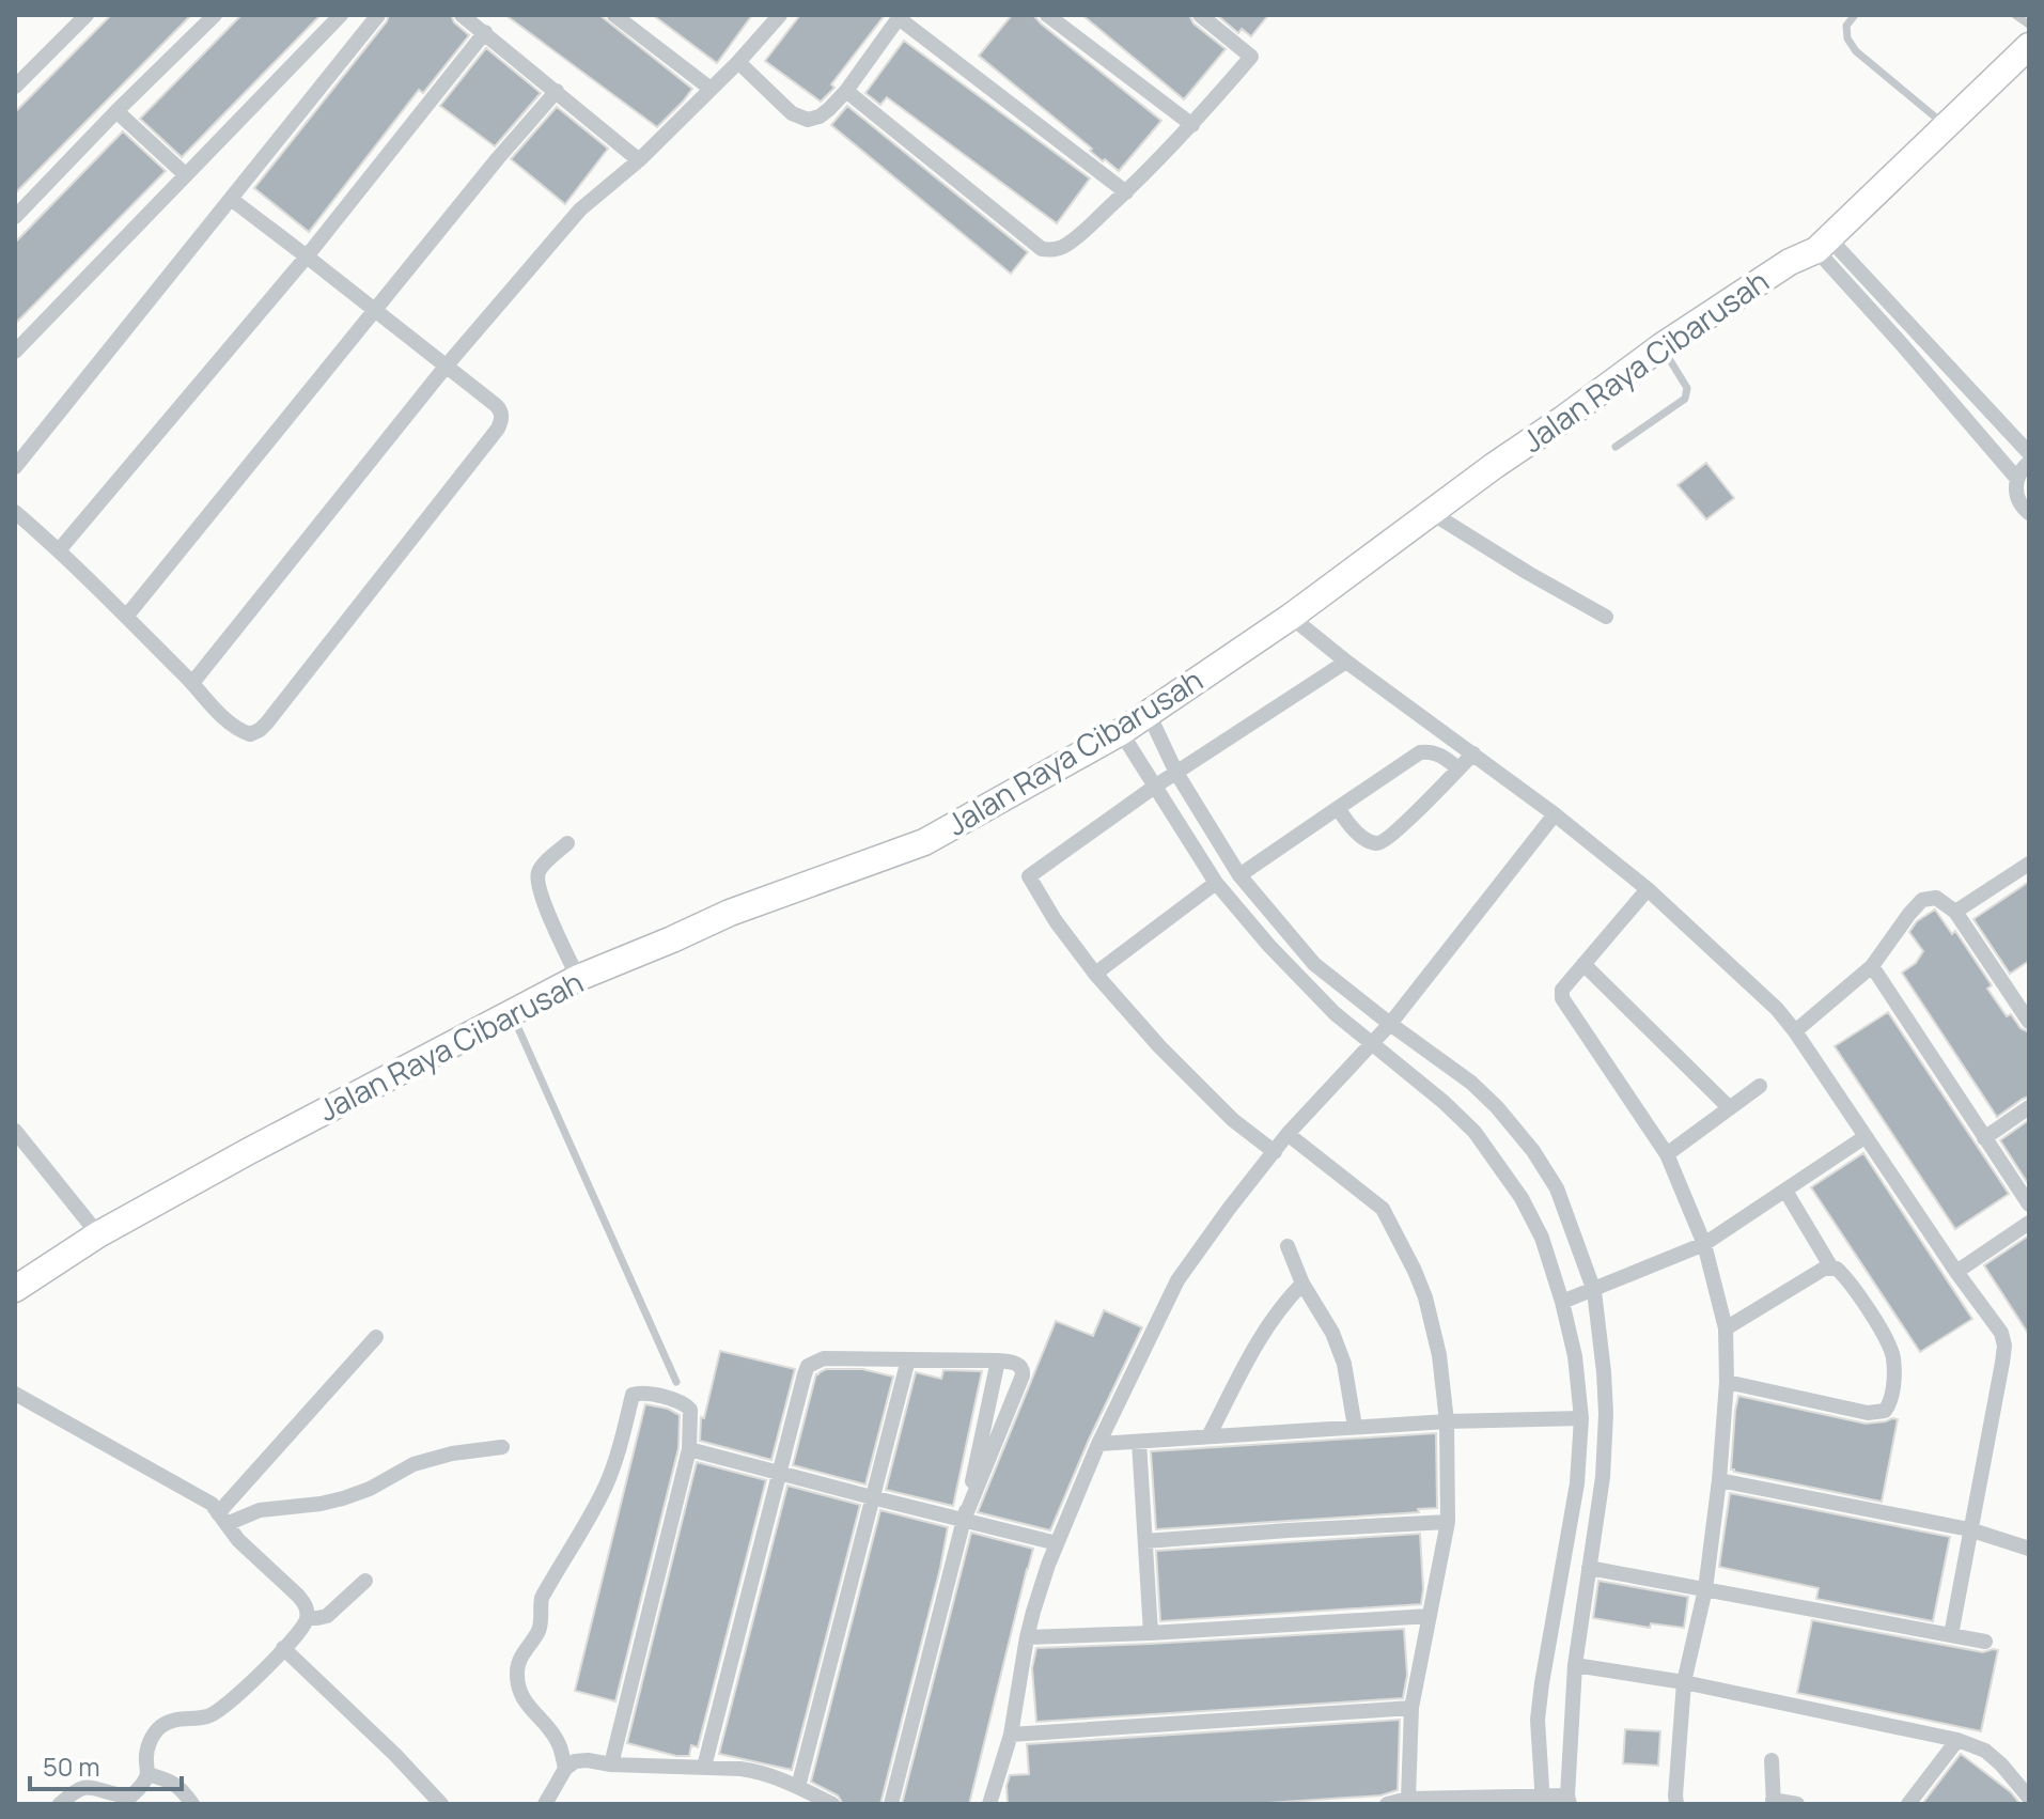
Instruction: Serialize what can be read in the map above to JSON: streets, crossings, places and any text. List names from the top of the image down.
{
  "streets": {
    "main road": ["Jalan Raya Cibarusah"]
  },
  "scale_bar": "50 m"
}
